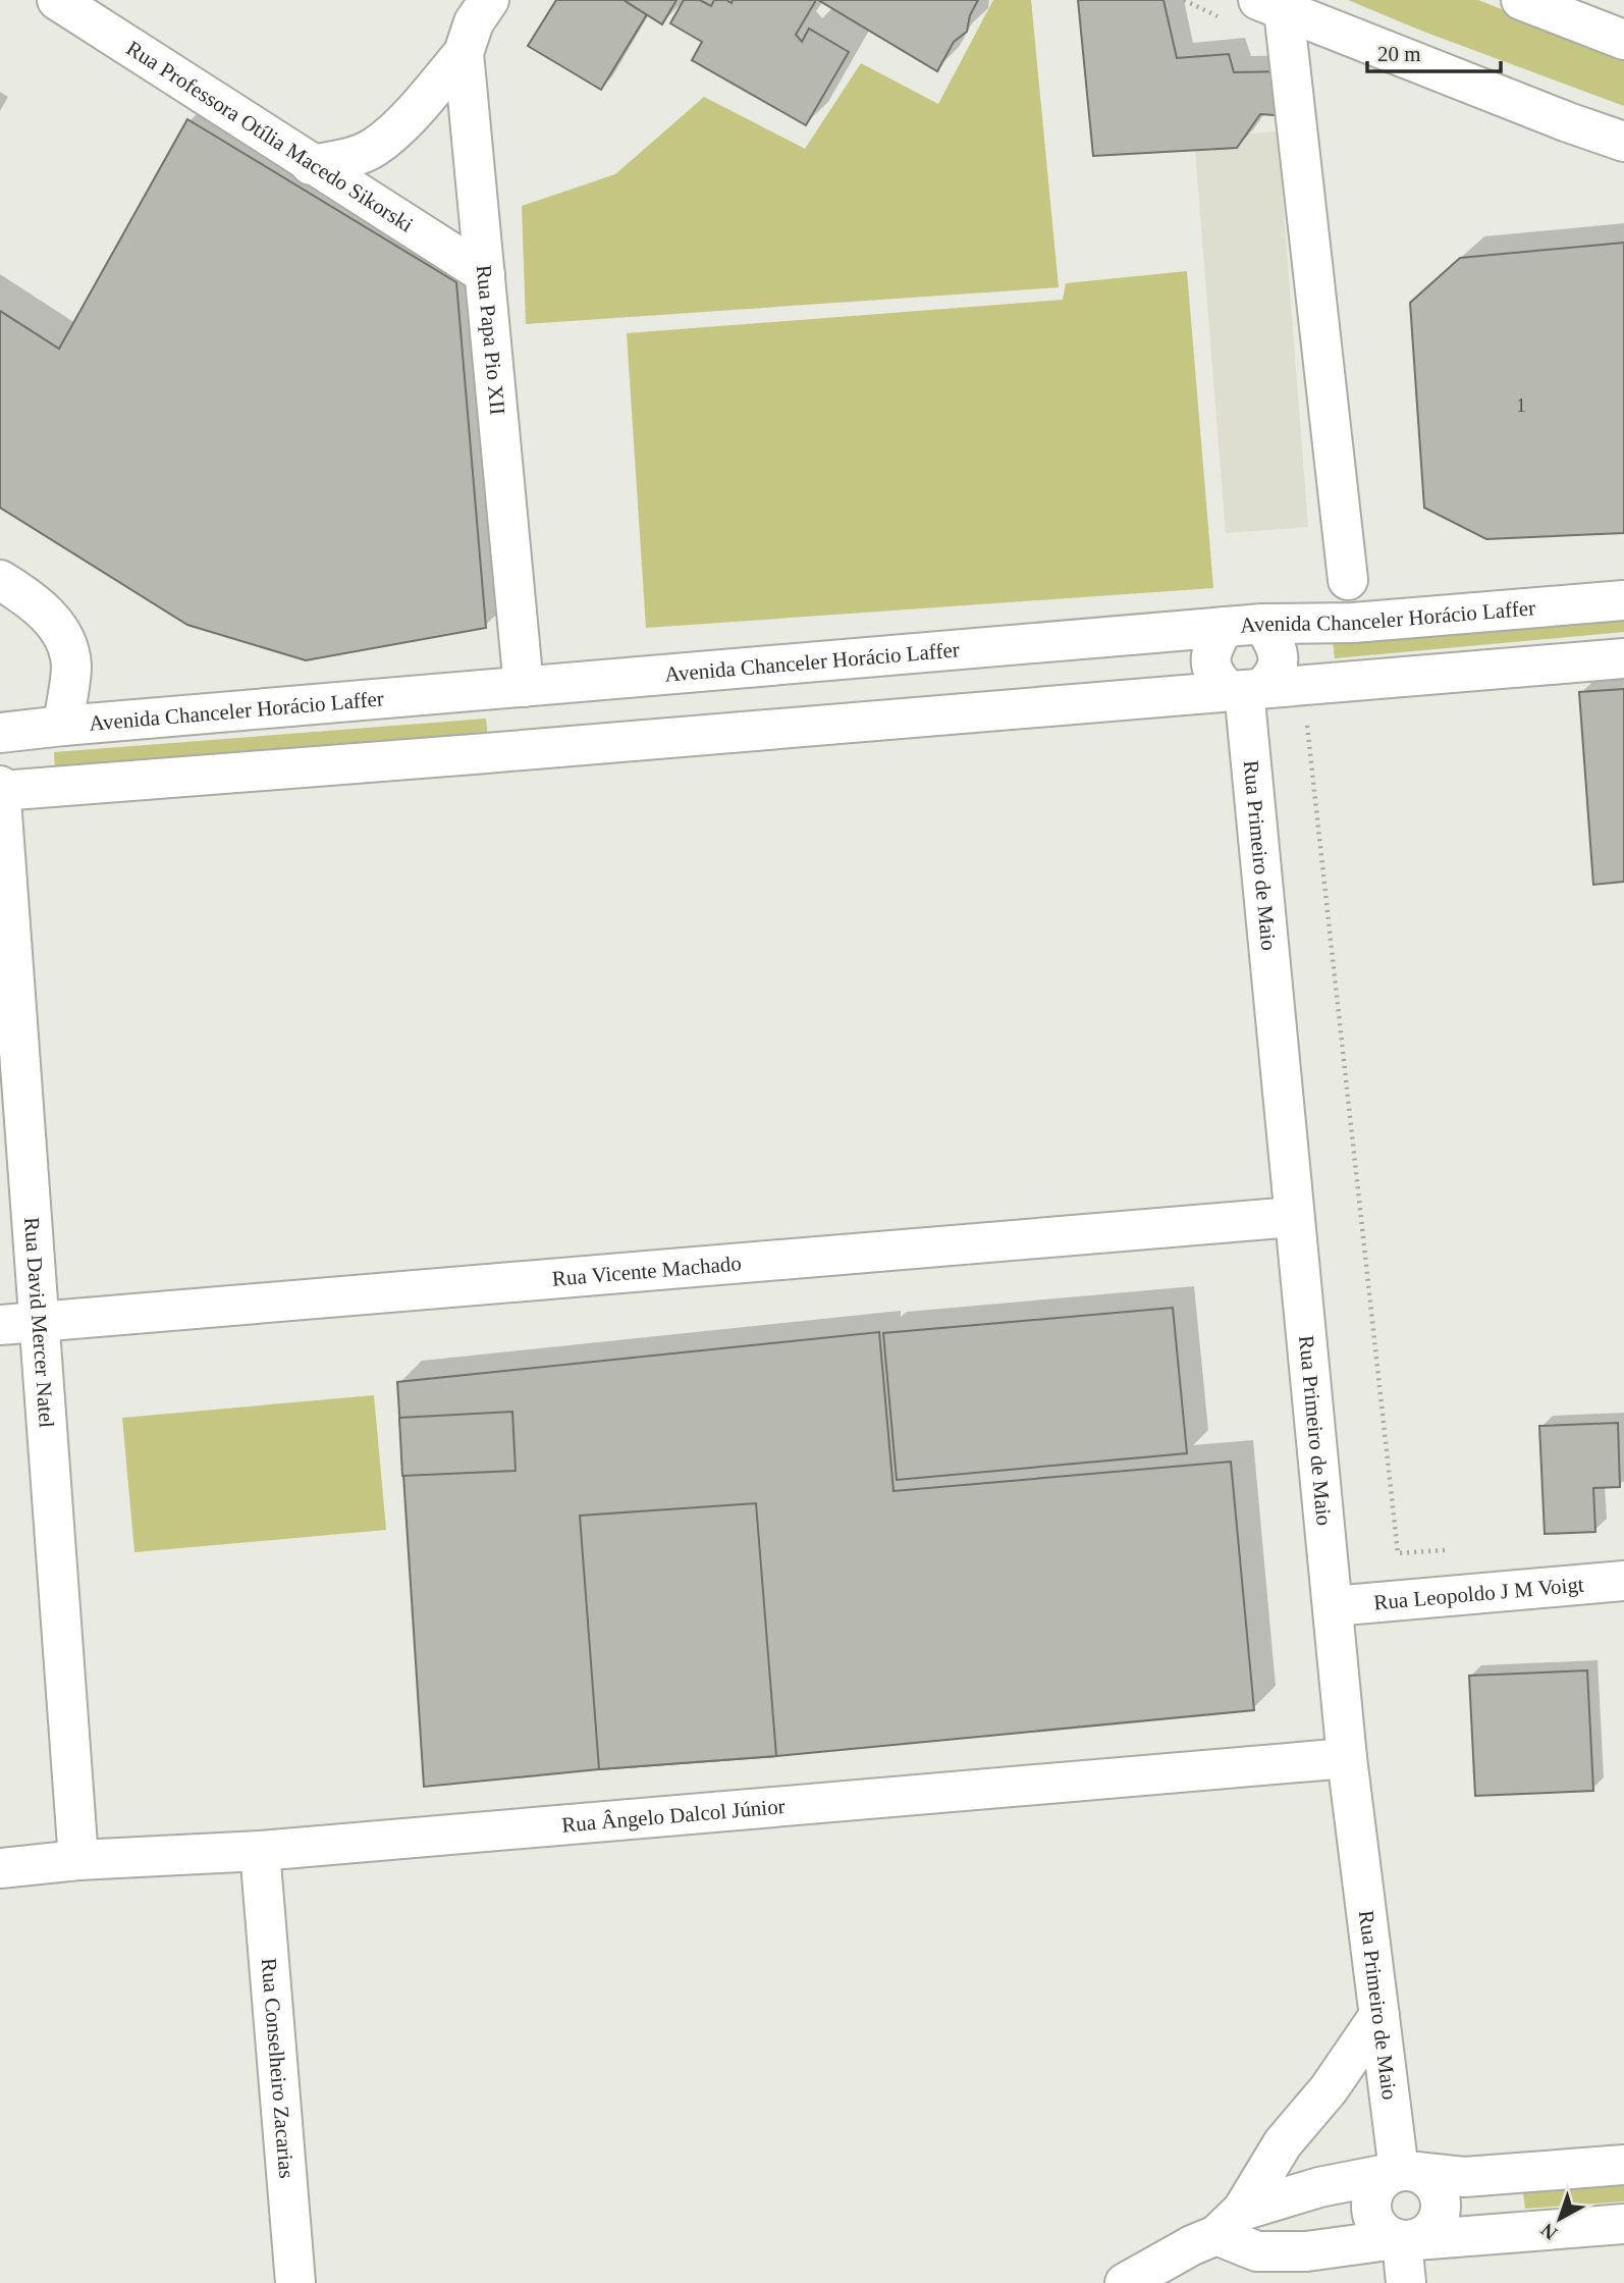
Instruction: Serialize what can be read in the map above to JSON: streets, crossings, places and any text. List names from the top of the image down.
{
  "streets": {
    "main road": [
      "Rua Professora Otília Macedo Sikorski",
      "Rua Papa Pio XII",
      "Avenida Chanceler Horácio Laffer",
      "Rua Primeiro de Maio",
      "Rua Vicente Machado",
      "Rua David Mercer Natel",
      "Rua Leopoldo J M Voigt",
      "Rua Ângelo Dalcol Júnior",
      "Rua Conselheiro Zacarias"
    ]
  },
  "crossings": [
    ["Rua Professora Otília Macedo Sikorski", "Rua Papa Pio XII"],
    ["Rua Papa Pio XII", "Avenida Chanceler Horácio Laffer"],
    ["Avenida Chanceler Horácio Laffer", "Rua Primeiro de Maio"],
    ["Rua Primeiro de Maio", "Rua Vicente Machado"],
    ["Rua Primeiro de Maio", "Rua Leopoldo J M Voigt"],
    ["Rua Primeiro de Maio", "Rua Ângelo Dalcol Júnior"],
    ["Rua Vicente Machado", "Rua David Mercer Natel"],
    ["Rua David Mercer Natel", "Rua Ângelo Dalcol Júnior"],
    ["Rua Ângelo Dalcol Júnior", "Rua Conselheiro Zacarias"]
  ],
  "house_numbers": ["1"],
  "scale_bar": "20 m",
  "north": "bottom left"
}
